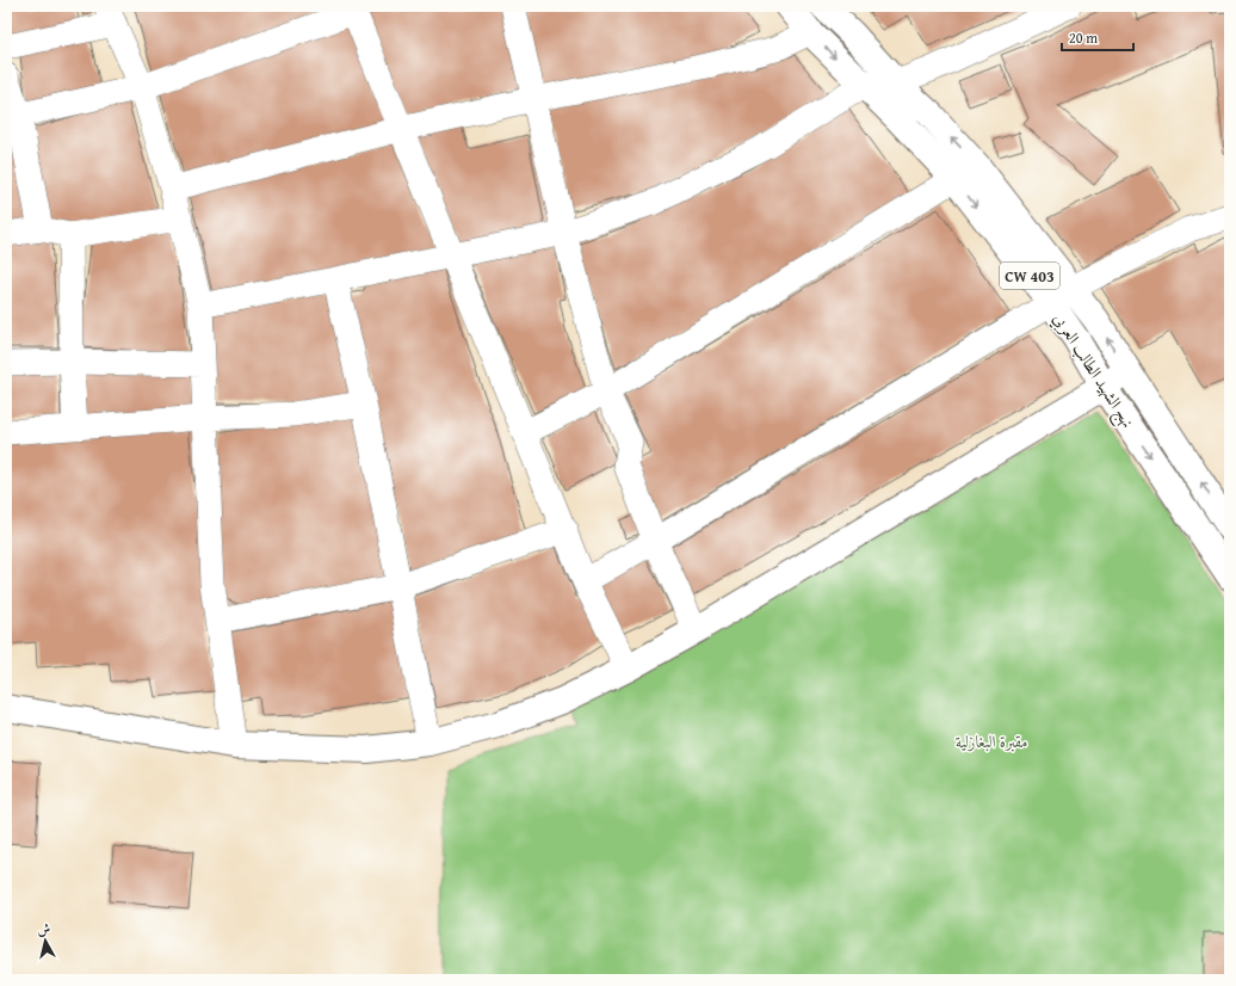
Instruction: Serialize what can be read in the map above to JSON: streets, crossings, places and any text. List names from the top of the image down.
{
  "streets": {
    "main road": ["CW 403", "نهج الشهيد الطالب العربي"]
  },
  "parks": ["مقبرة البغازلية"],
  "scale_bar": "20 m",
  "north": "top"
}
